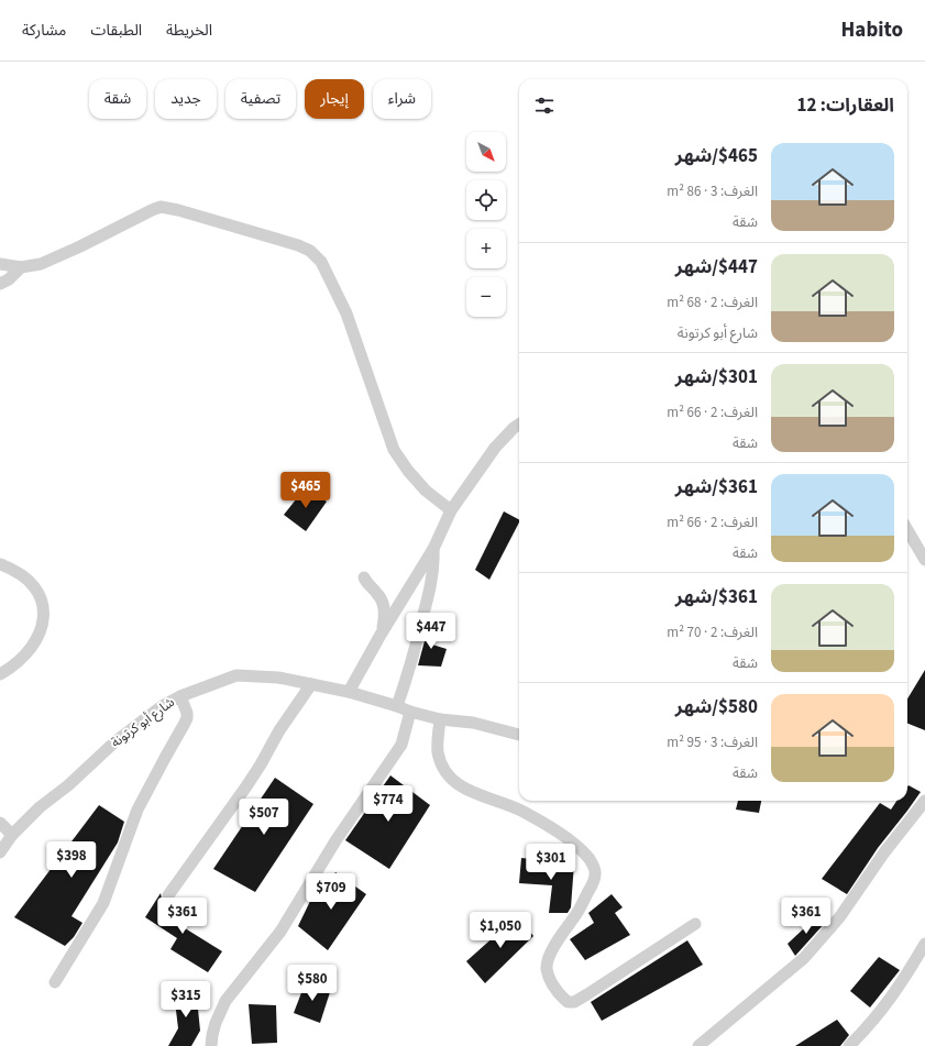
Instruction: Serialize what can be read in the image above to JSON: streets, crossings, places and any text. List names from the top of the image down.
{
  "streets": {
    "street": ["شارع أبو كرتونة"]
  },
  "north": "bottom right",
  "page": {
    "header": "Habito",
    "nav": ["الخريطة", "الطبقات", "مشاركة"],
    "chip": [
      "شراء",
      "إيجار",
      "تصفية",
      "جديد",
      "شقة"
    ],
    "heading": "العقارات: 12",
    "map_buttons": ["+", "−"],
    "list": [
      {
        "name": "$465/شهر",
        "note": "الغرف: 3 · 86 m² · شقة"
      },
      {
        "name": "$447/شهر",
        "note": "الغرف: 2 · 68 m² · شارع أبو كرتونة"
      },
      {
        "name": "$301/شهر",
        "note": "الغرف: 2 · 66 m² · شقة"
      },
      {
        "name": "$361/شهر",
        "note": "الغرف: 2 · 66 m² · شقة"
      },
      {
        "name": "$361/شهر",
        "note": "الغرف: 2 · 70 m² · شقة"
      },
      {
        "name": "$580/شهر",
        "note": "الغرف: 3 · 95 m² · شقة"
      }
    ],
    "price": [
      "$465",
      "$447",
      "$774",
      "$507",
      "$398",
      "$301",
      "$709",
      "$361",
      "$361",
      "$1,050",
      "$580",
      "$315"
    ]
  }
}
